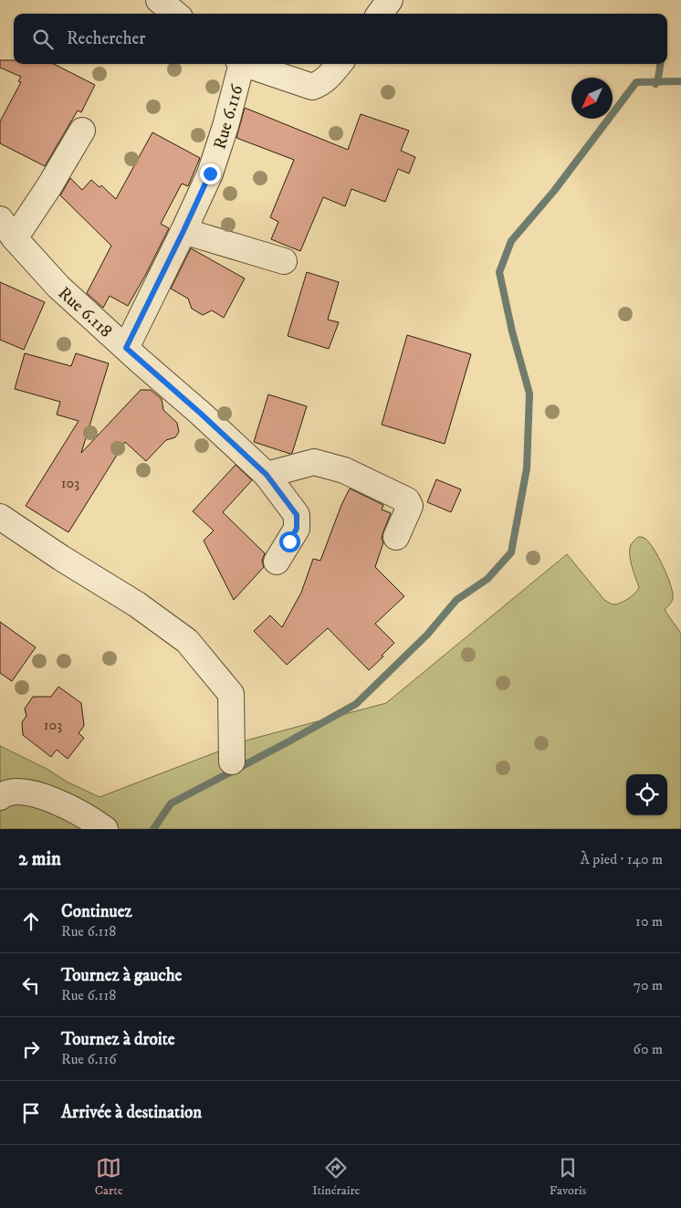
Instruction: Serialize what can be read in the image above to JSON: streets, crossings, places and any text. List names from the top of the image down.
{
  "streets": {
    "street": ["Rue 6.116", "Rue 6.118"]
  },
  "crossings": [
    ["Rue 6.116", "Rue 6.118"]
  ],
  "house_numbers": ["103", "103"],
  "north": "bottom left",
  "page": {
    "search": "Rechercher",
    "heading": ["2 min", "À pied · 140 m"],
    "list": [
      ["Continuez", "Rue 6.118", "10 m"],
      ["Tournez à gauche", "Rue 6.118", "70 m"],
      ["Tournez à droite", "Rue 6.116", "60 m"],
      "Arrivée à destination"
    ],
    "nav": ["Carte", "Itinéraire", "Favoris"]
  }
}
